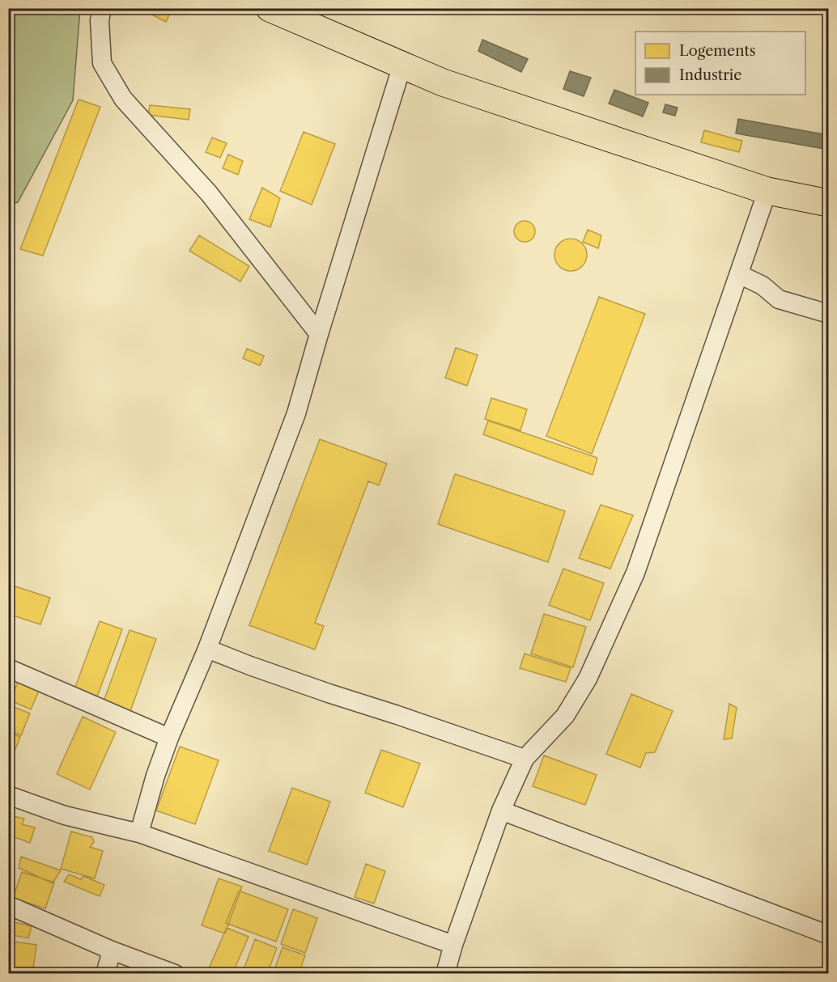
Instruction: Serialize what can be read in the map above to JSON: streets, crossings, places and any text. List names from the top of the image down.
{
  "legend": ["Logements", "Industrie"]
}
